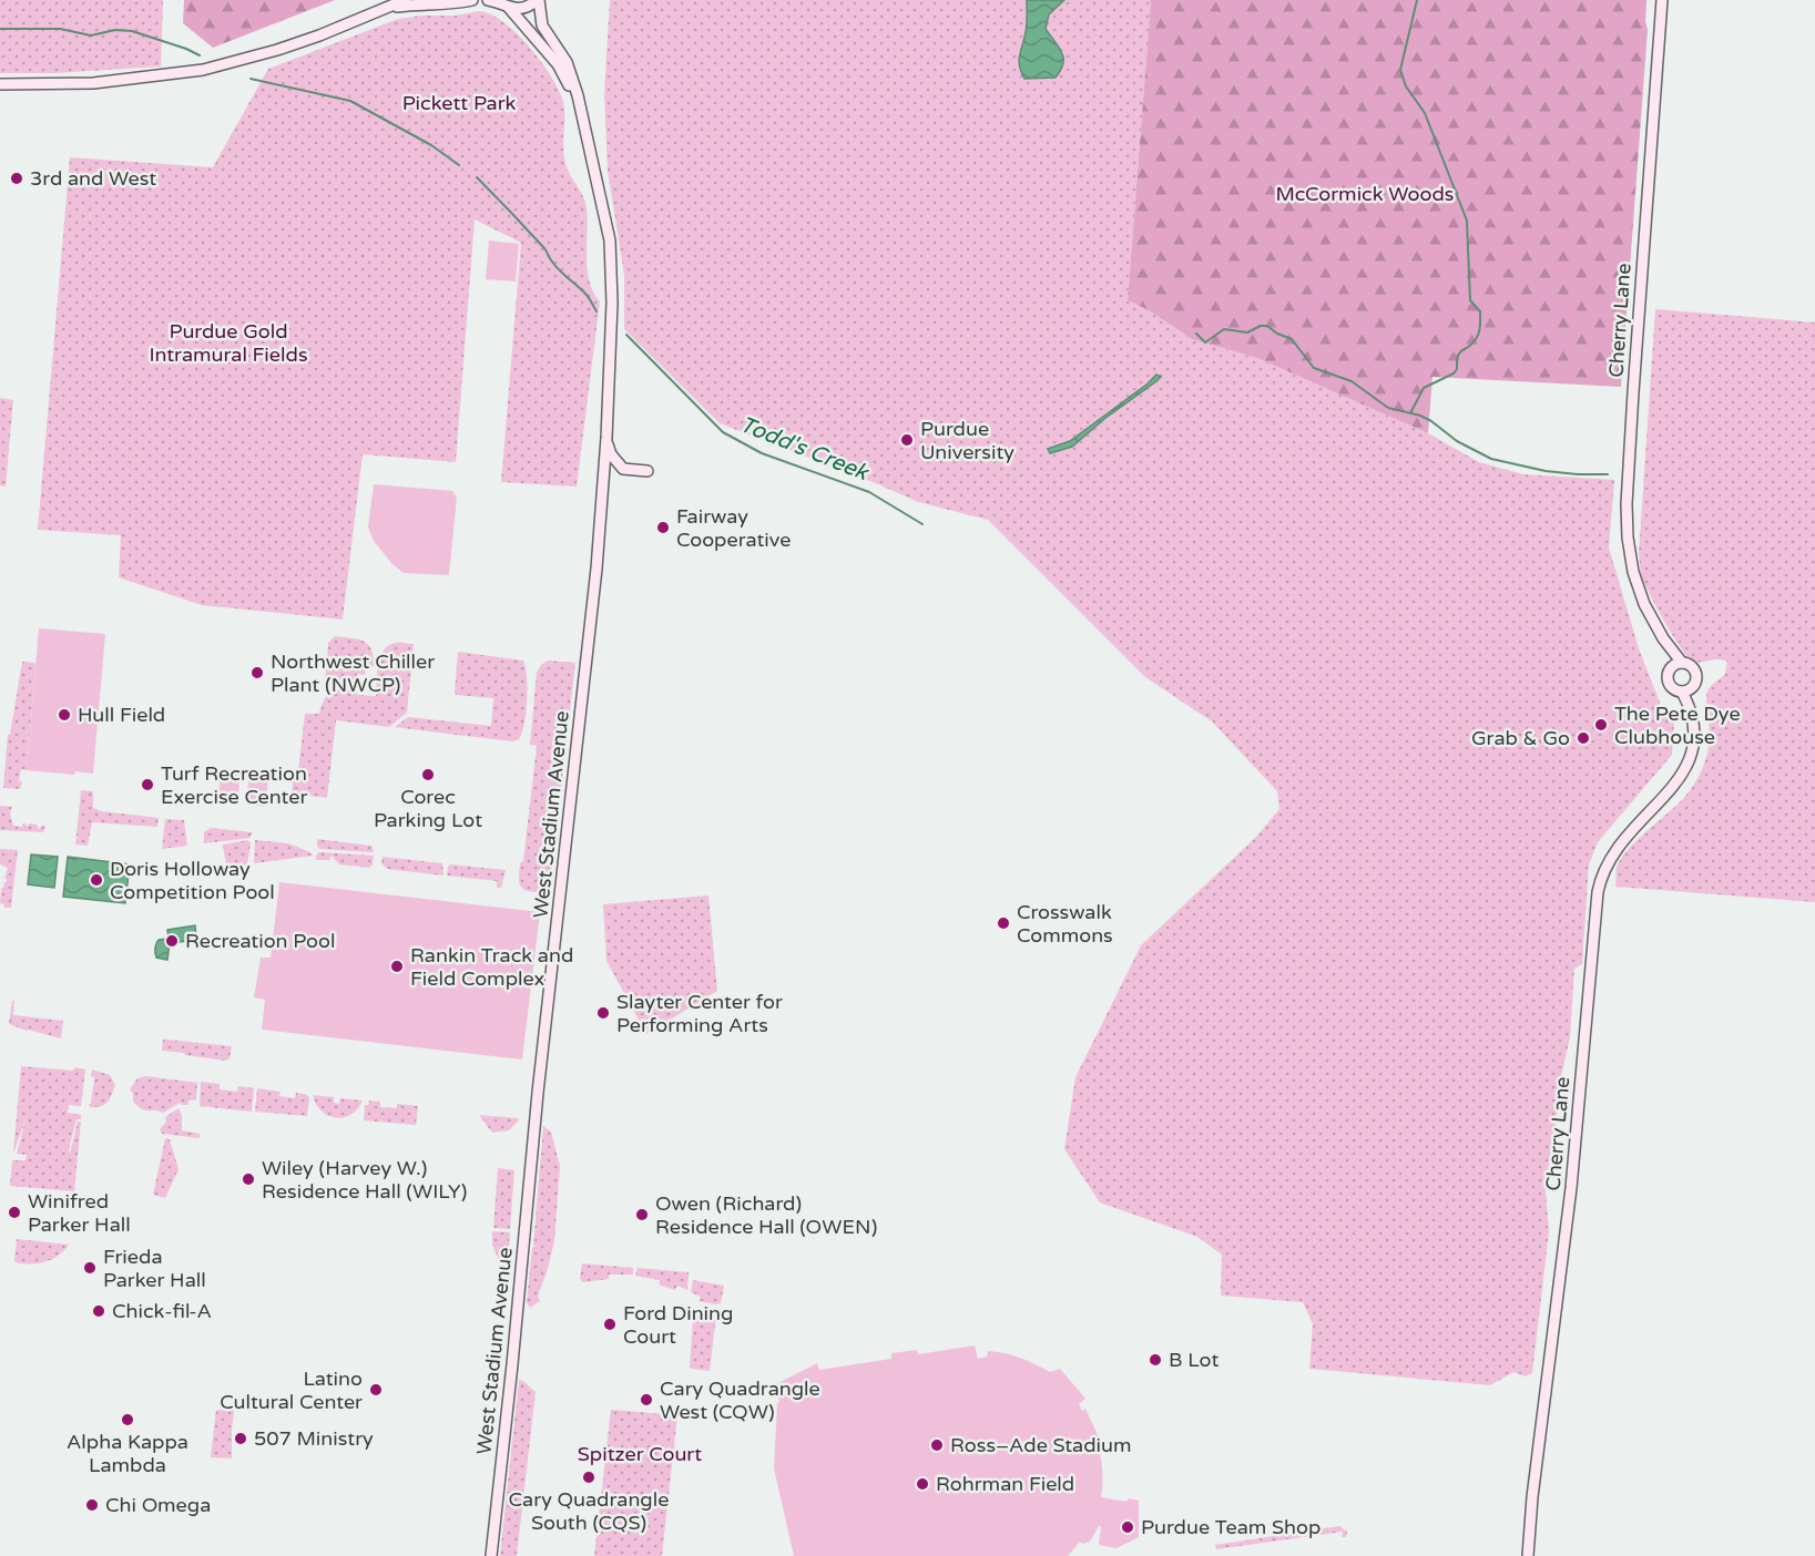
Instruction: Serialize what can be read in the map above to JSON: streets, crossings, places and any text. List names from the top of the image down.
{
  "streets": {
    "street": ["Cherry Lane", "West Stadium Avenue"]
  },
  "water": ["Todd's Creek"],
  "parks": [
    "Pickett Park",
    "McCormick Woods",
    "Purdue Gold Intramural Fields",
    "Spitzer Court"
  ],
  "places": [
    "3rd and West",
    "Purdue University",
    "Fairway Cooperative",
    "Northwest Chiller Plant (NWCP)",
    "Hull Field",
    "The Pete Dye Clubhouse",
    "Grab & Go",
    "Corec Parking Lot",
    "Turf Recreation Exercise Center",
    "Doris Holloway Competition Pool",
    "Crosswalk Commons",
    "Recreation Pool",
    "Rankin Track and Field Complex",
    "Slayter Center for Performing Arts",
    "Wiley (Harvey W.) Residence Hall (WILY)",
    "Winifred Parker Hall",
    "Owen (Richard) Residence Hall (OWEN)",
    "Frieda Parker Hall",
    "Chick-fil-A",
    "Ford Dining Court",
    "B Lot",
    "Latino Cultural Center",
    "Cary Quadrangle West (CQW)",
    "Alpha Kappa Lambda",
    "507 Ministry",
    "Ross–Ade Stadium",
    "Cary Quadrangle South (CQS)",
    "Rohrman Field",
    "Chi Omega",
    "Purdue Team Shop"
  ]
}
